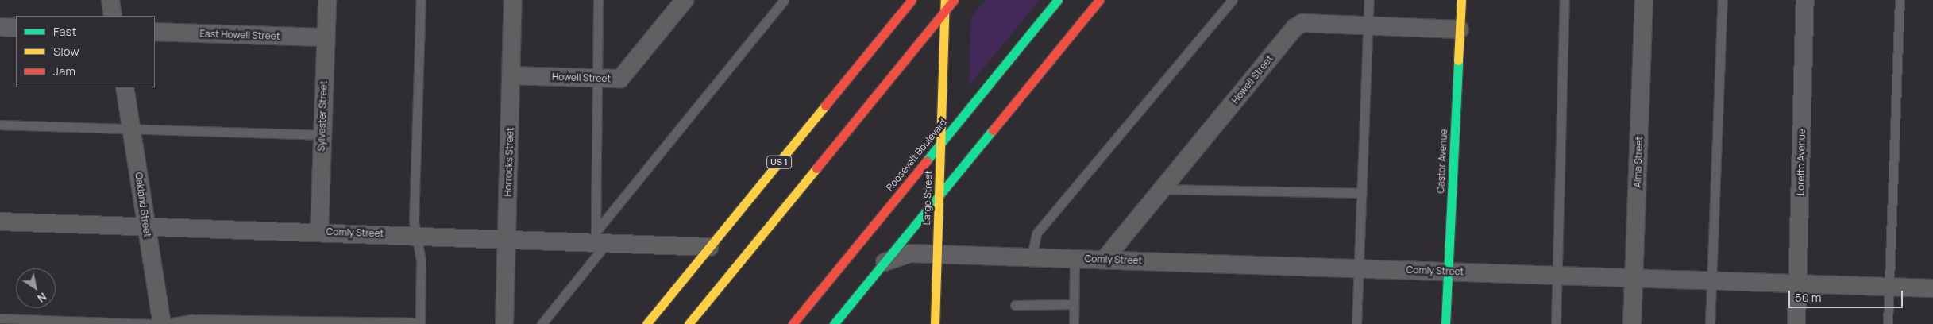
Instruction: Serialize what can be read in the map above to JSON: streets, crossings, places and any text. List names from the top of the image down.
{
  "streets": {
    "main road": [
      "Roosevelt Boulevard",
      "Castor Avenue",
      "US 1",
      "Large Street"
    ],
    "street": [
      "East Howell Street",
      "Howell Street",
      "Sylvester Street",
      "Horrocks Street",
      "Alma Street",
      "Loretto Avenue",
      "Oakland Street",
      "Comly Street"
    ]
  },
  "crossings": [
    ["East Howell Street", "Sylvester Street"],
    ["Howell Street", "Castor Avenue"],
    ["Howell Street", "Horrocks Street"],
    ["Howell Street", "Comly Street"],
    ["Sylvester Street", "Comly Street"],
    ["Roosevelt Boulevard", "Large Street"],
    ["Castor Avenue", "Comly Street"],
    ["Horrocks Street", "Comly Street"],
    ["US 1", "Comly Street"],
    ["Alma Street", "Comly Street"],
    ["Loretto Avenue", "Comly Street"],
    ["Large Street", "Comly Street"],
    ["Oakland Street", "Comly Street"]
  ],
  "legend": ["Fast", "Slow", "Jam"],
  "scale_bar": "50 m",
  "north": "bottom right"
}
